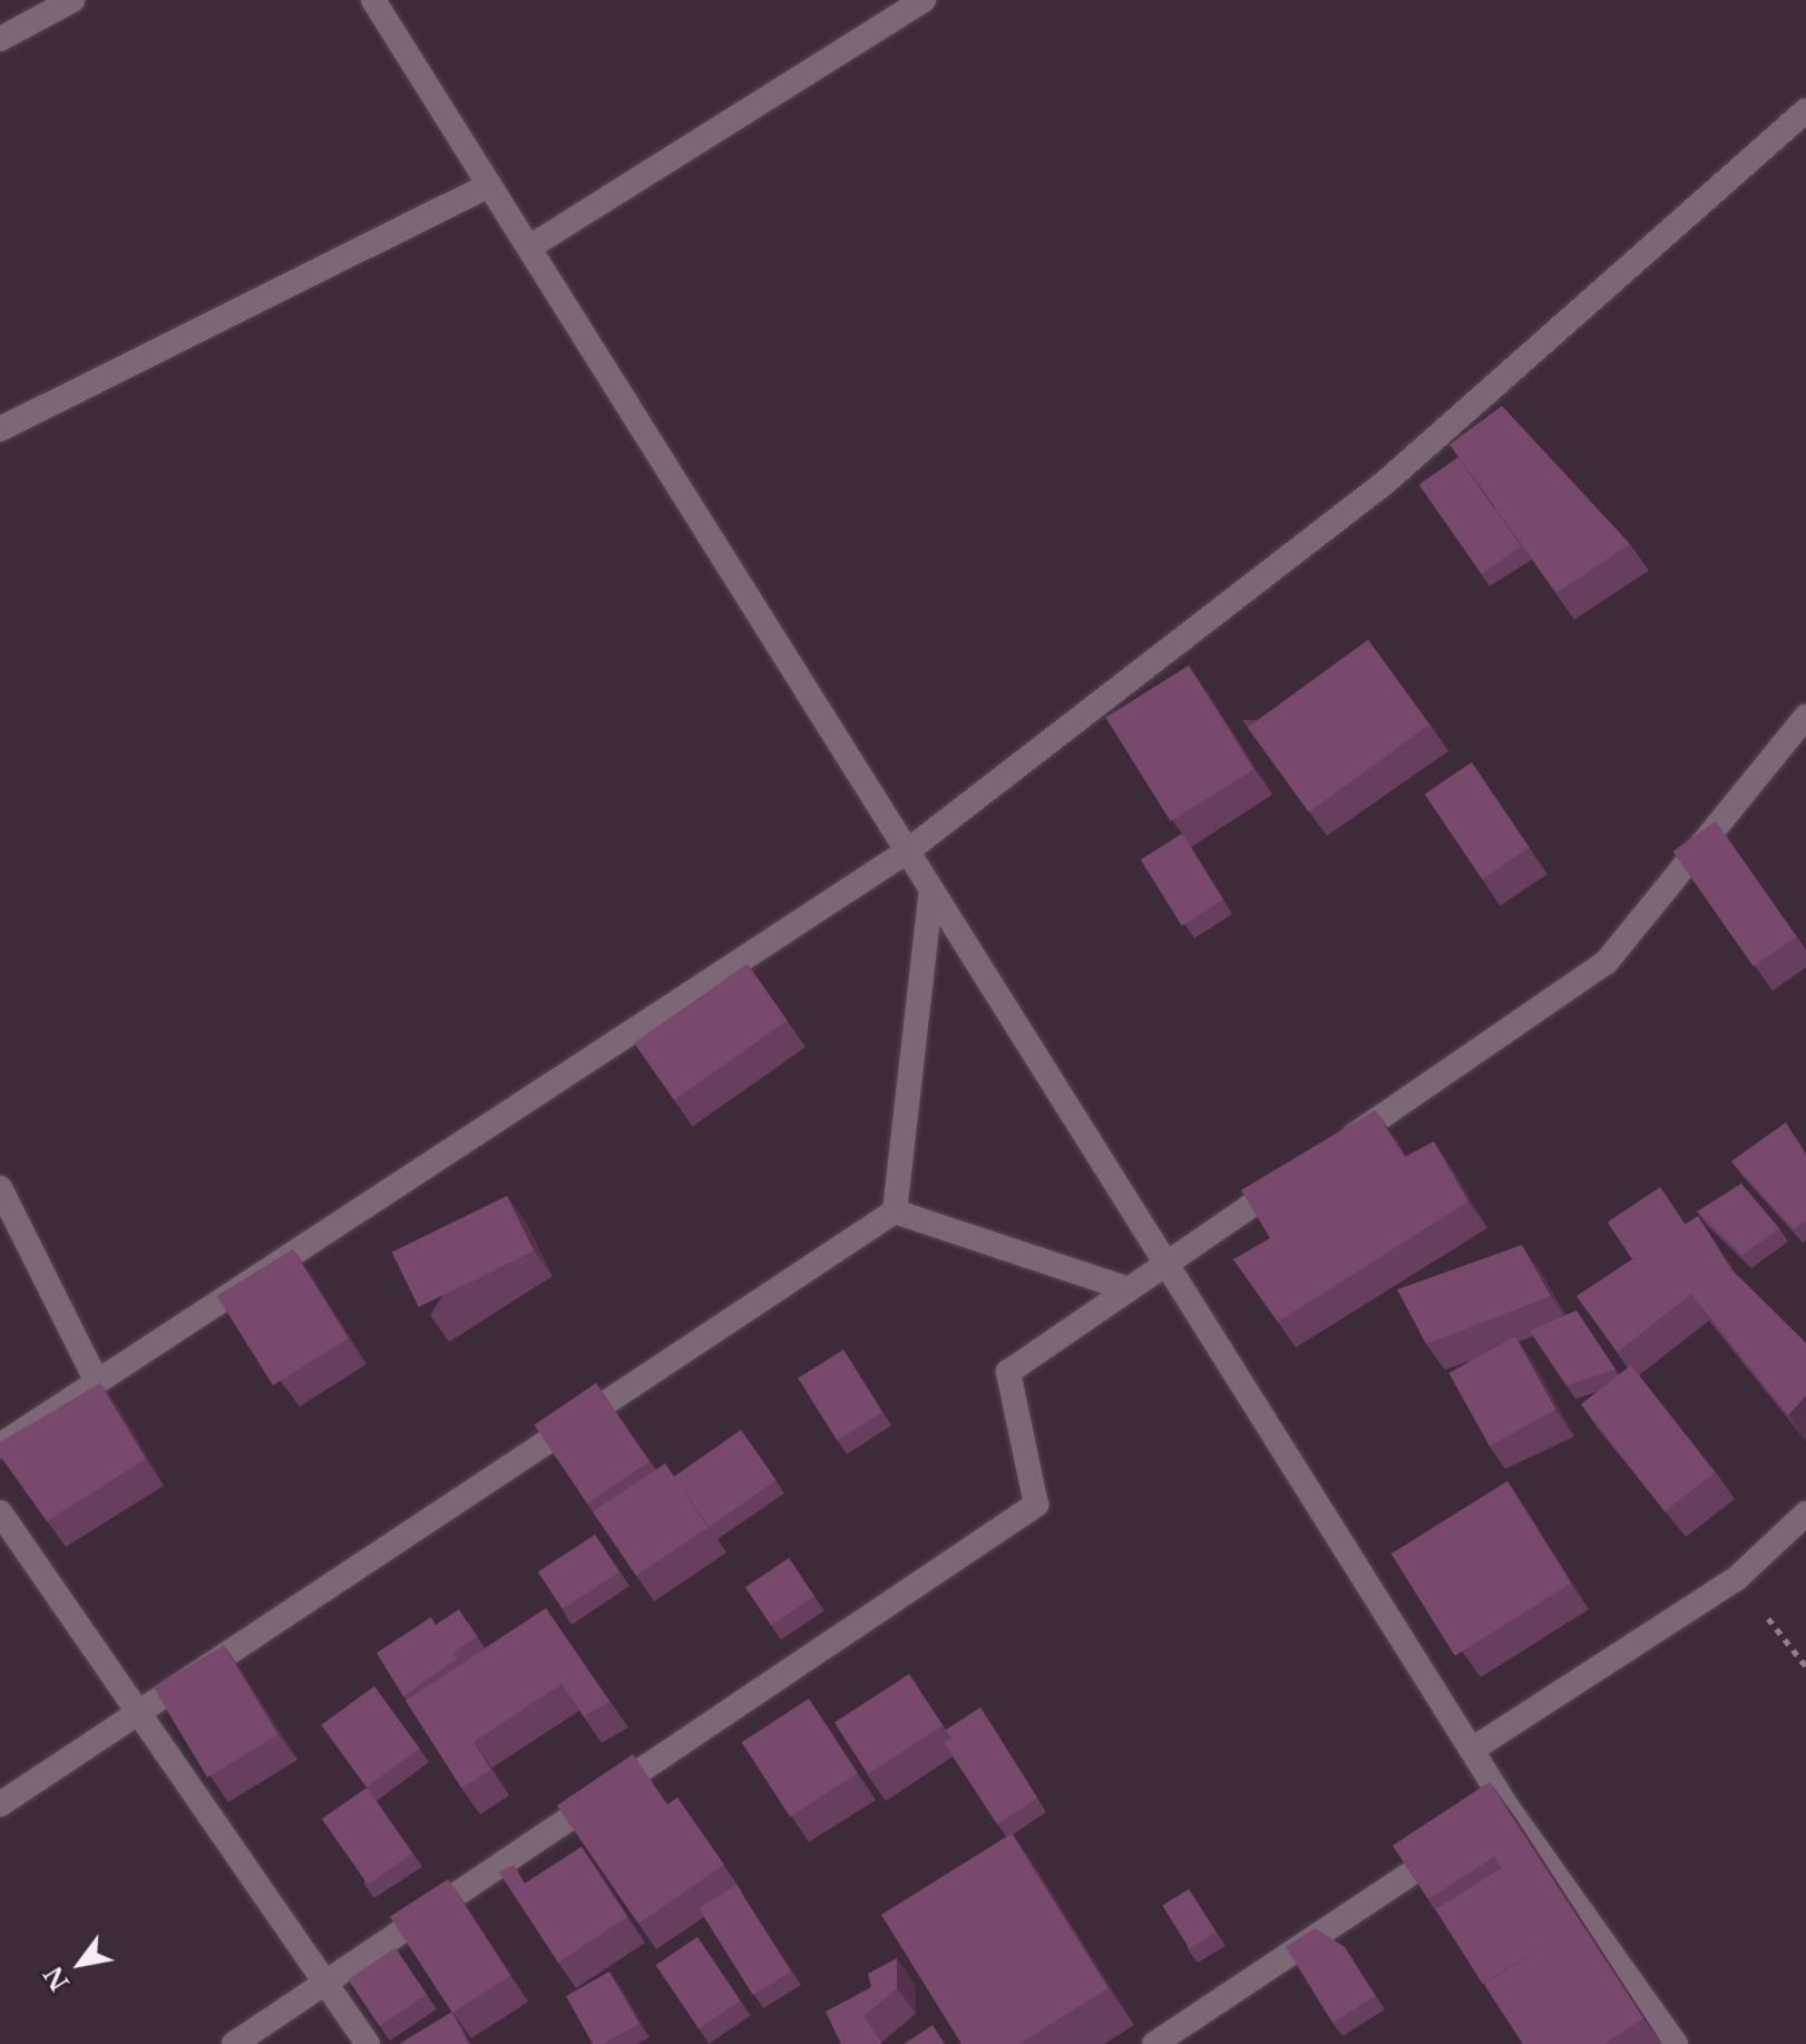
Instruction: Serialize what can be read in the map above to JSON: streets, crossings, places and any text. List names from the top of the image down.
{
  "north": "bottom left"
}
